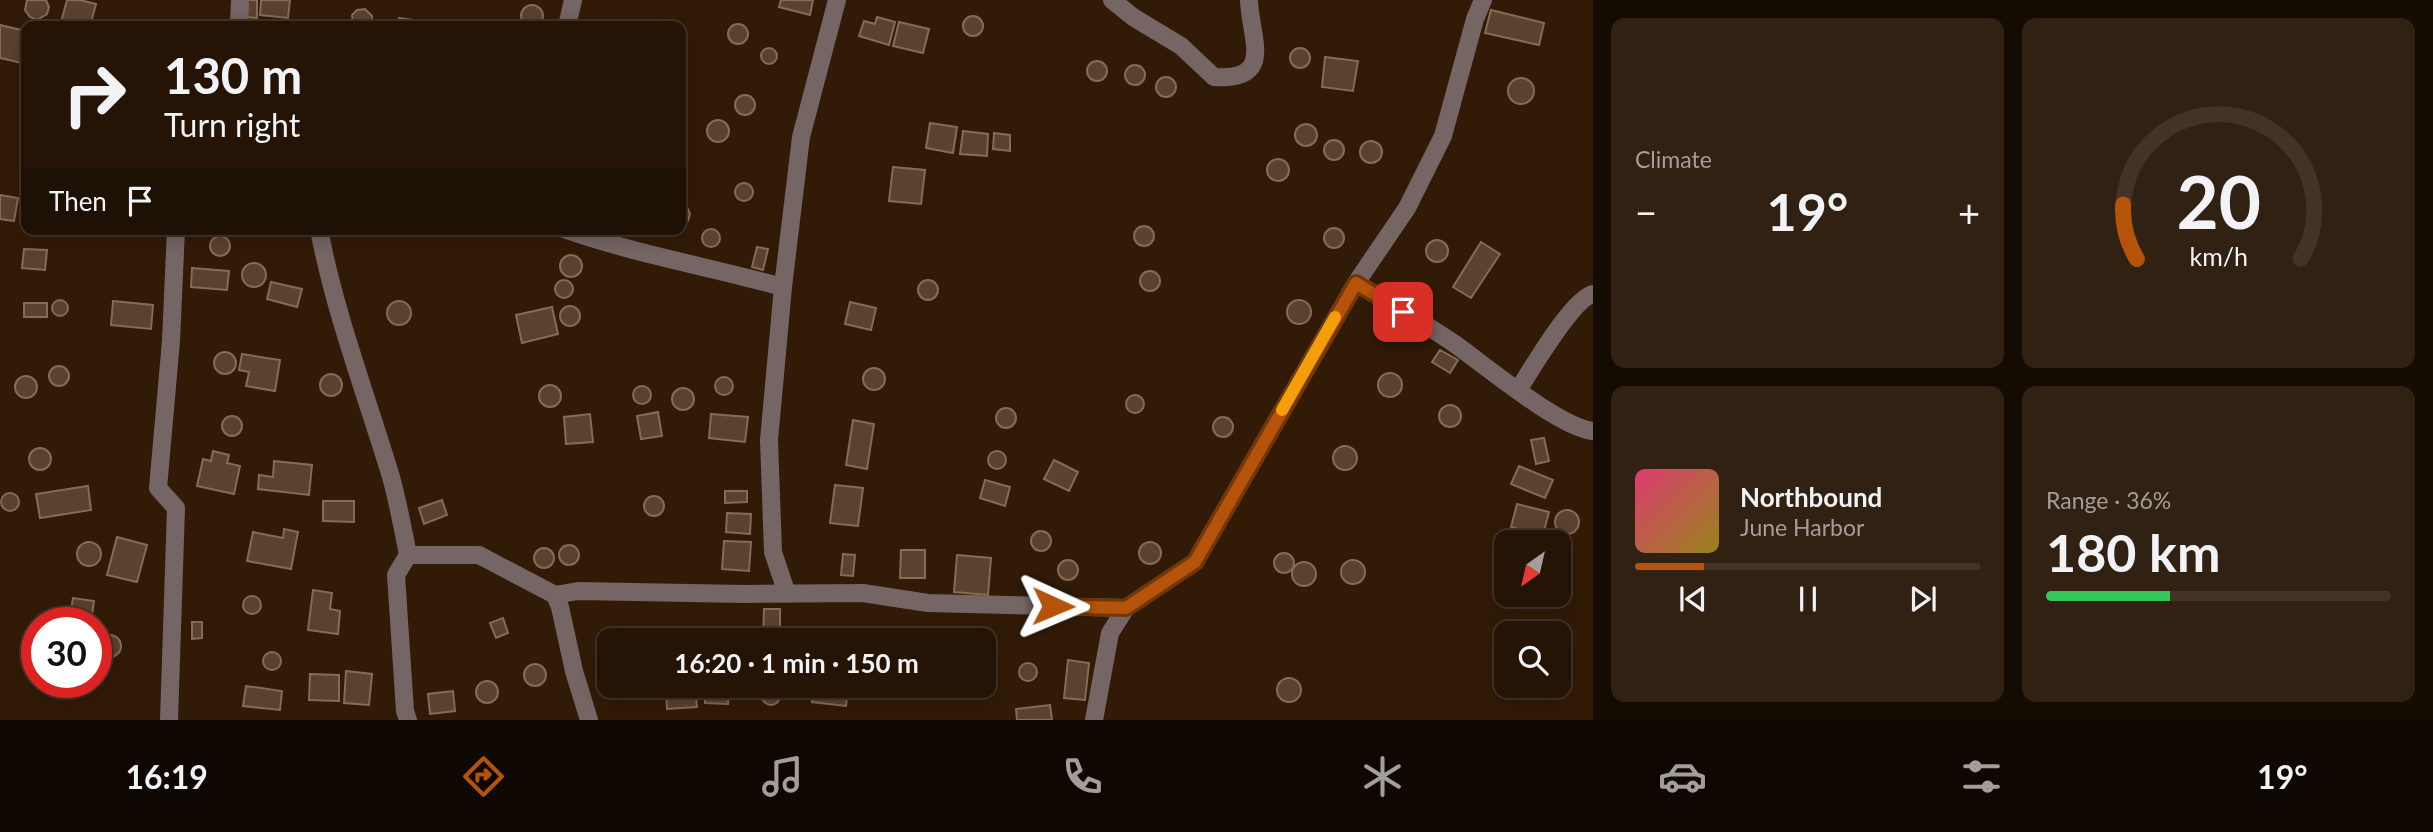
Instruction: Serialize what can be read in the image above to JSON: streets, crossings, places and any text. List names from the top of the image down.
{
  "north": "bottom left",
  "page": {
    "tile": [
      "Climate",
      ["Range · 36%", "180 km"]
    ],
    "turn": ["130 m", "Turn right"],
    "then": "Then",
    "heat": ["−", "19°", "+"],
    "song": ["Northbound", "June Harbor"],
    "limit": "30",
    "trip": "16:20 · 1 min · 150 m",
    "tabs": ["16:19", "19°"],
    "gauge": ["20", "km/h"]
  }
}
